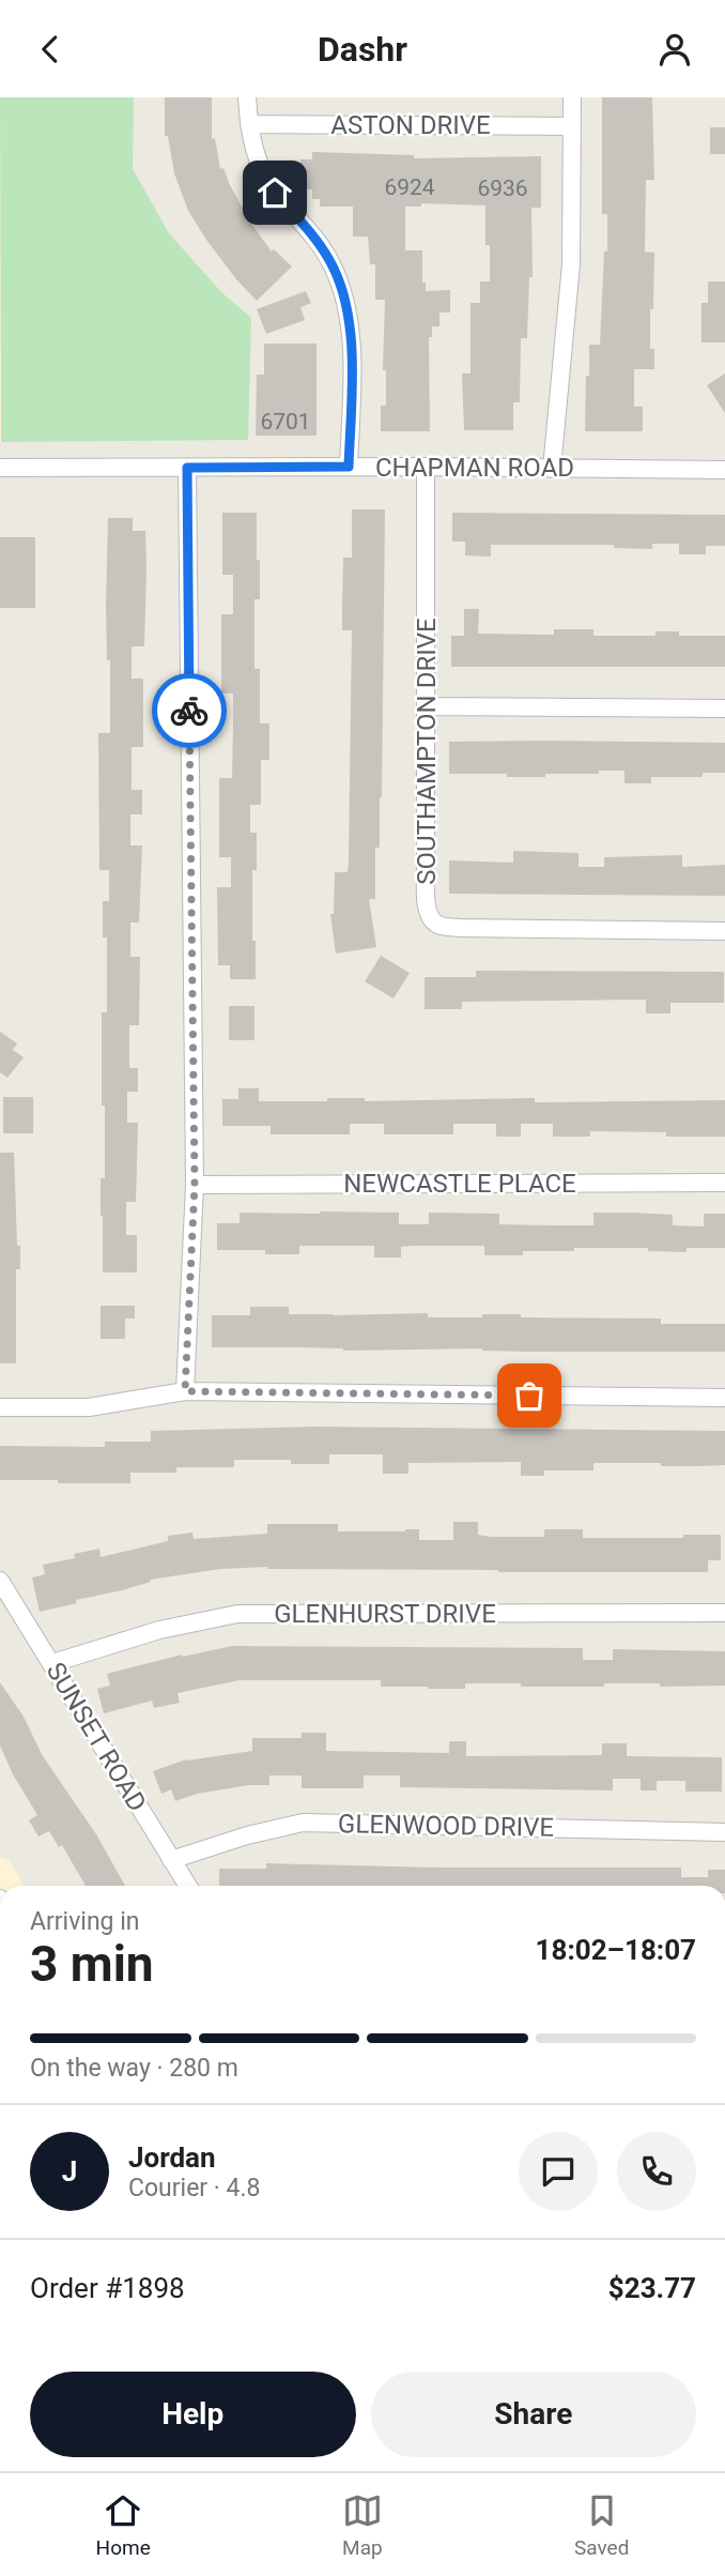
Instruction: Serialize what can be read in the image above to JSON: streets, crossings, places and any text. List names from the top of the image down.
{
  "streets": {
    "street": [
      "ASTON DRIVE",
      "CHAPMAN ROAD",
      "SOUTHAMPTON DRIVE",
      "NEWCASTLE PLACE",
      "GLENHURST DRIVE",
      "SUNSET ROAD",
      "GLENWOOD DRIVE"
    ]
  },
  "crossings": [
    ["CHAPMAN ROAD", "SOUTHAMPTON DRIVE"],
    ["GLENHURST DRIVE", "SUNSET ROAD"],
    ["SUNSET ROAD", "GLENWOOD DRIVE"]
  ],
  "house_numbers": ["6924", "6936", "6701"],
  "page": {
    "header": "Dashr",
    "heading": ["3 min", "Arriving in", "18:02–18:07"],
    "panel": [
      "Jordan",
      "Courier · 4.8",
      "Order #1898",
      "$23.77"
    ],
    "bar": "On the way · 280 m",
    "round": "J",
    "buttons": ["Help", "Share"],
    "tabs": ["Home", "Map", "Saved"]
  }
}
